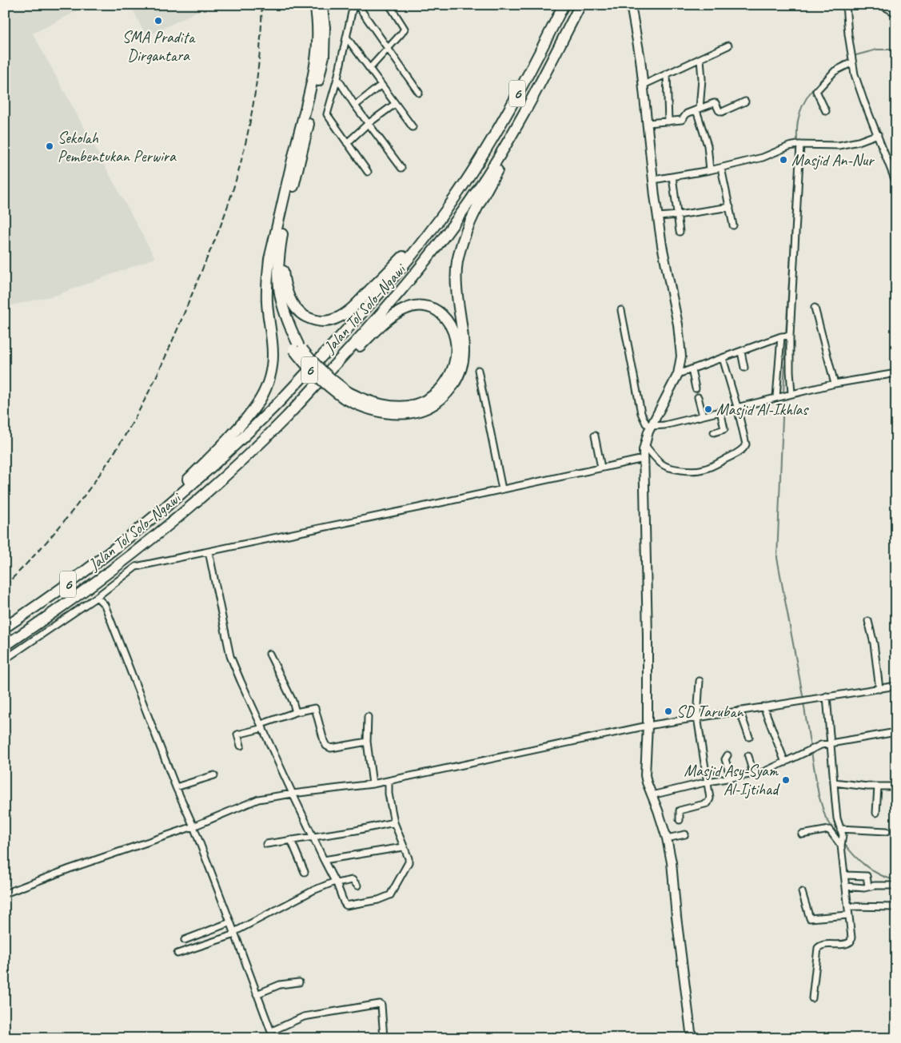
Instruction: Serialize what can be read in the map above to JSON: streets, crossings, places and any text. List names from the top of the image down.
{
  "streets": {
    "highway": ["6", "Jalan Tol Solo–Ngawi"]
  },
  "places": [
    "SMA Pradita Dirgantara",
    "Sekolah Pembentukan Perwira",
    "Masjid An-Nur",
    "Masjid Al-Ikhlas",
    "SD Taruban",
    "Masjid Asy-Syam Al-Ijtihad"
  ]
}
